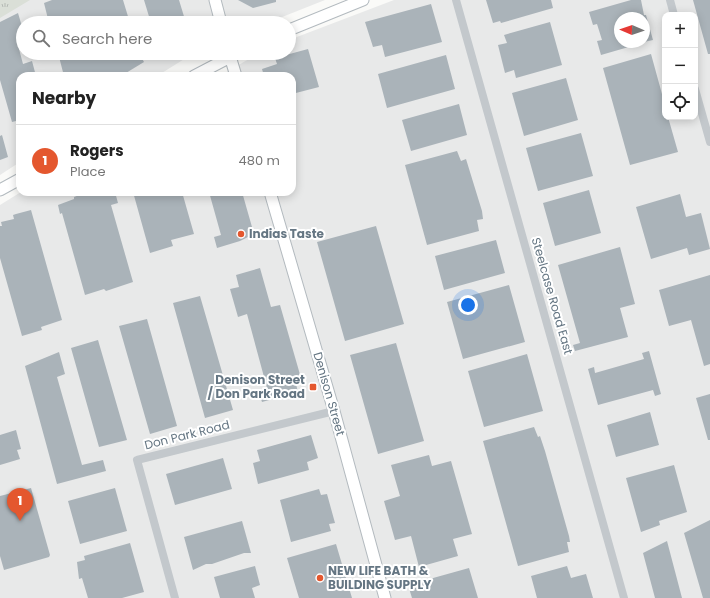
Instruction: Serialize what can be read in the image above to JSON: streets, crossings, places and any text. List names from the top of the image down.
{
  "streets": {
    "street": ["Steelcase Road East", "Denison Street", "Don Park Road"]
  },
  "crossings": [
    ["Denison Street", "Don Park Road"]
  ],
  "places": {
    "other": ["Indias Taste", "NEW LIFE BATH & BUILDING SUPPLY"],
    "transit": ["Denison Street / Don Park Road"]
  },
  "north": "left",
  "page": {
    "map_buttons": ["+", "−"],
    "search": "Search here",
    "heading": "Nearby",
    "list": [
      {
        "mark": "1",
        "name": "Rogers",
        "note": "Place",
        "value": "480 m"
      }
    ],
    "pins": "1"
  }
}
